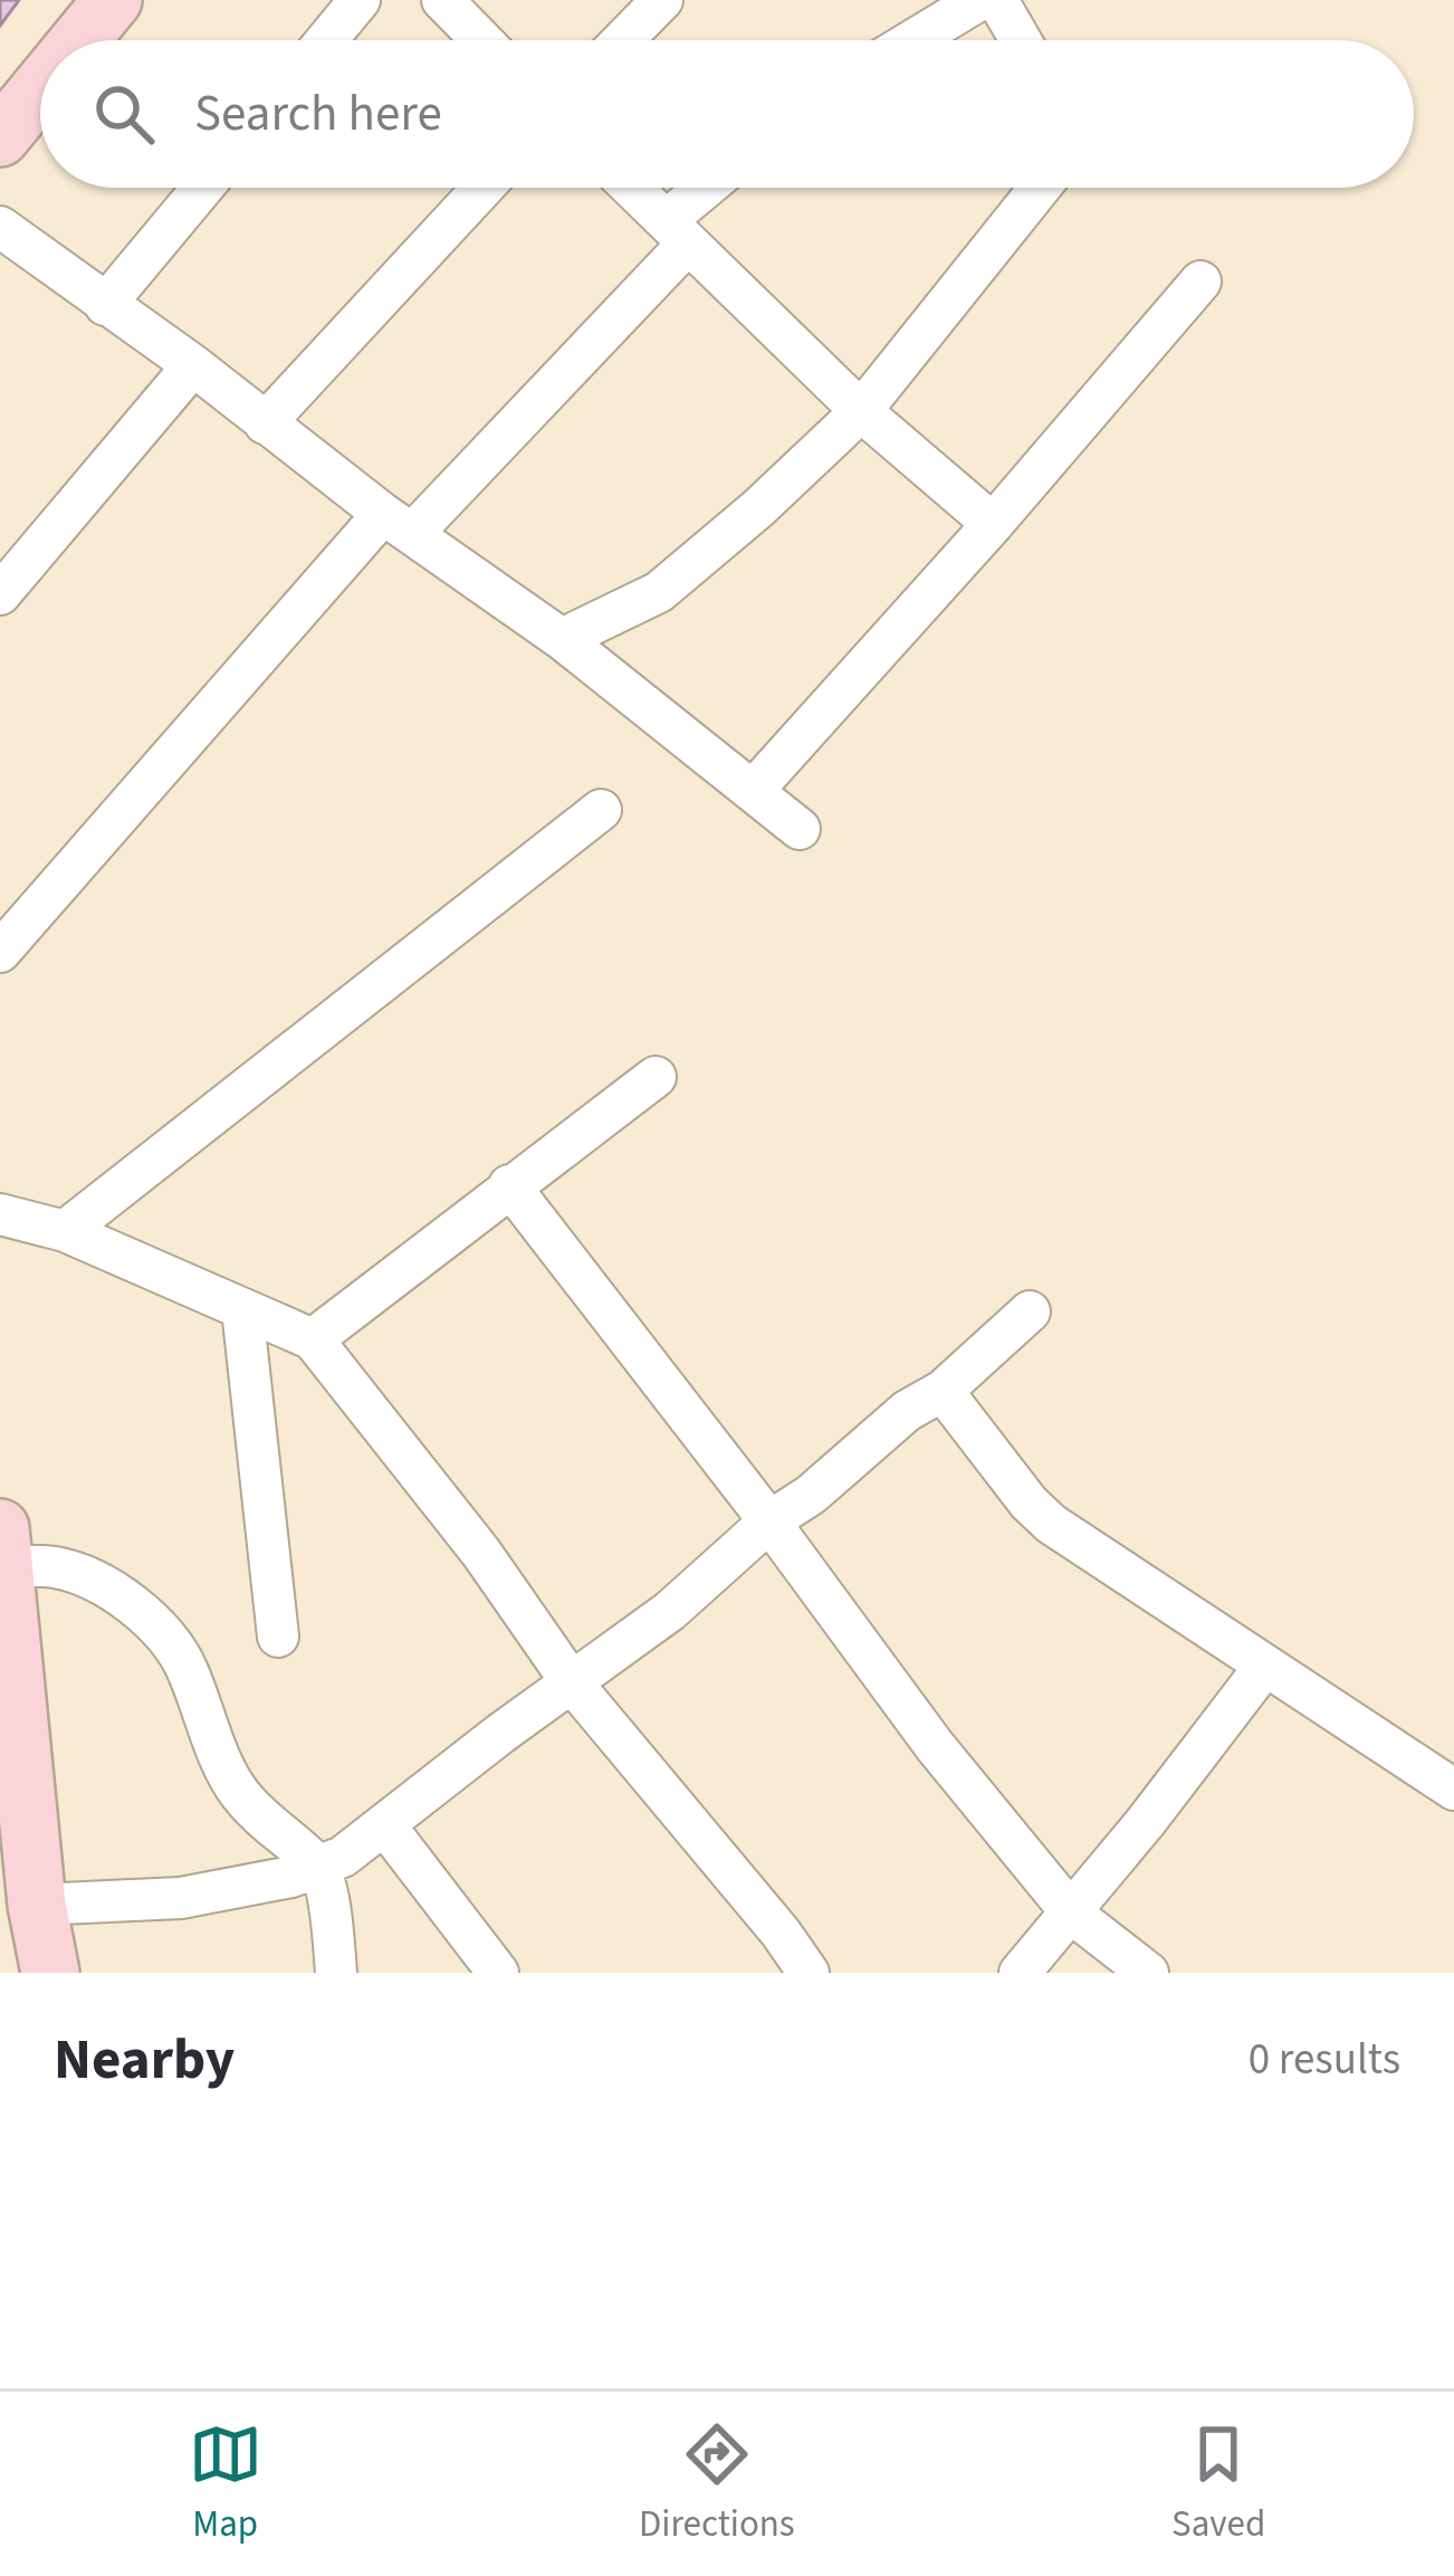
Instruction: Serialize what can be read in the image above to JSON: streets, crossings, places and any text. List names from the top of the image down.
{
  "page": {
    "search": "Search here",
    "heading": ["Nearby", "0 results"],
    "nav": ["Map", "Directions", "Saved"]
  }
}
